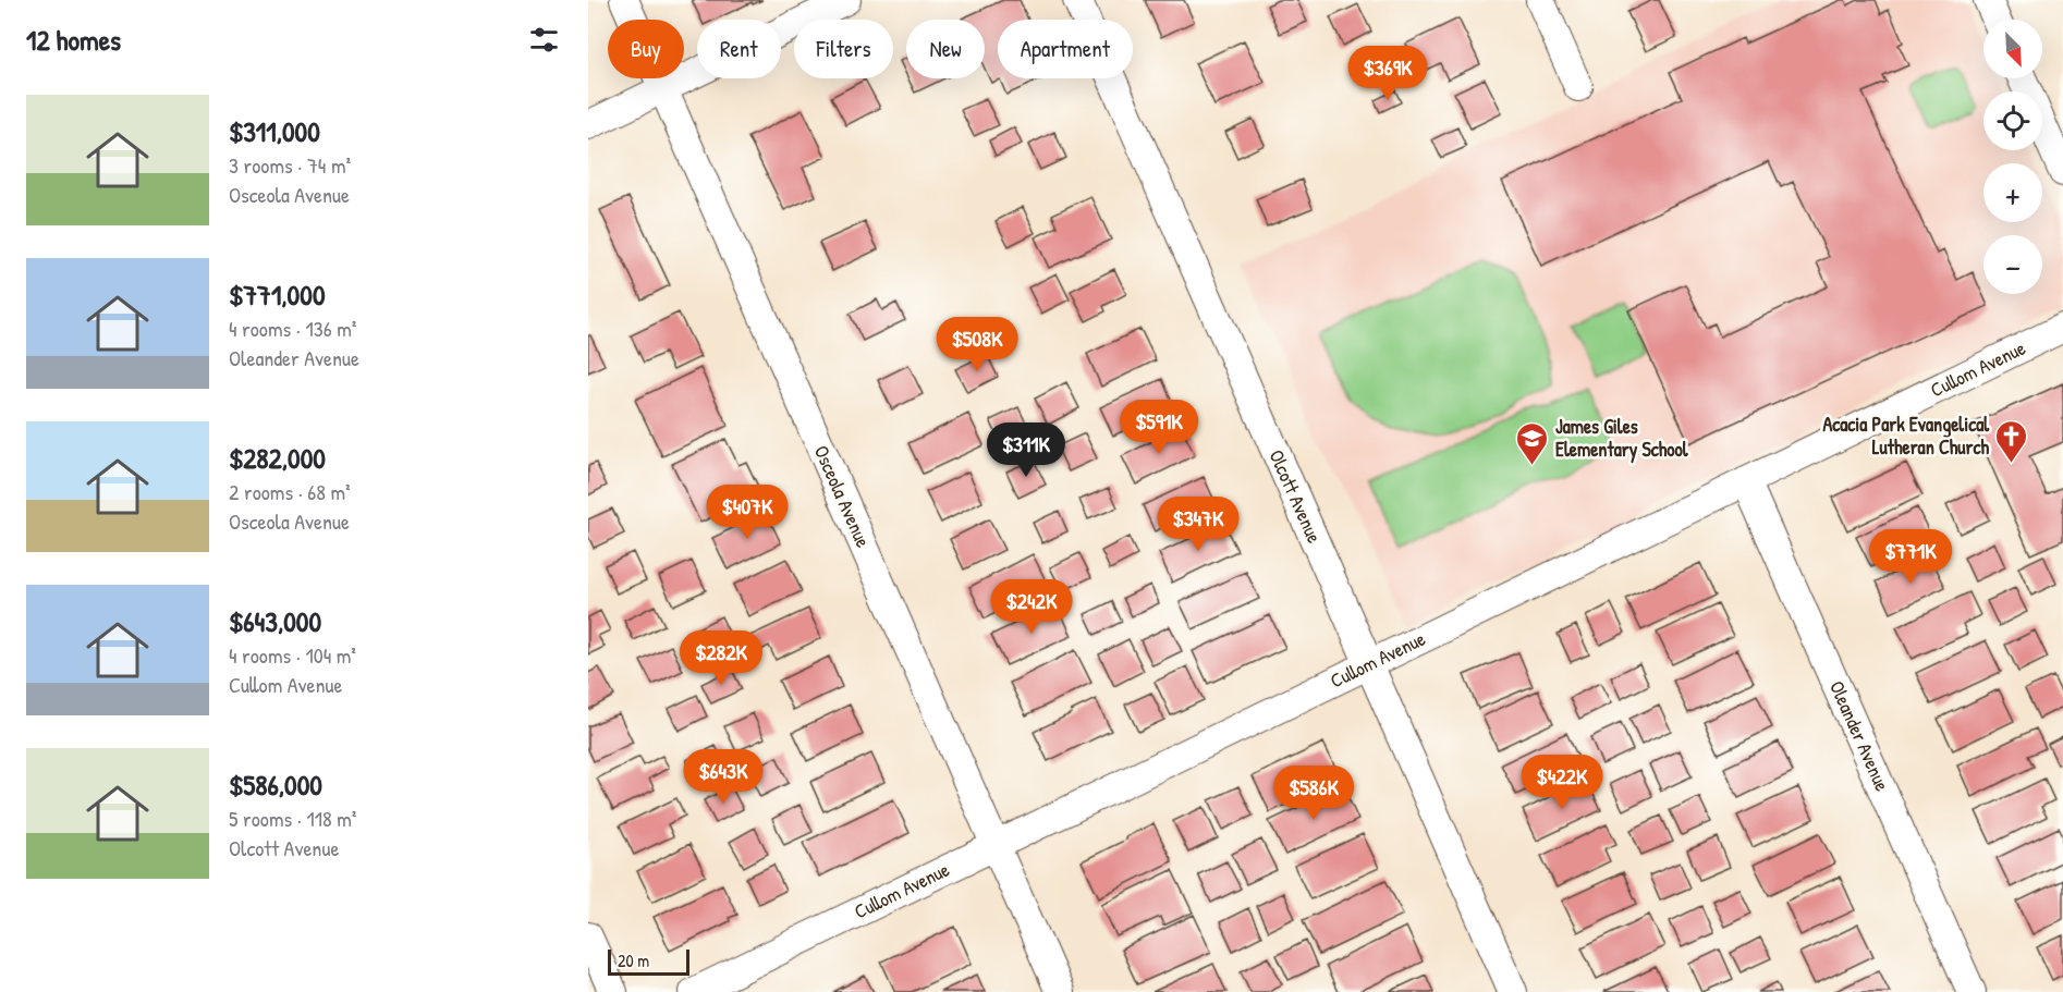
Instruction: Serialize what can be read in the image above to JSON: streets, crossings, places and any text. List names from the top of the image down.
{
  "streets": {
    "street": [
      "Cullom Avenue",
      "Osceola Avenue",
      "Olcott Avenue",
      "Oleander Avenue"
    ]
  },
  "crossings": [
    ["Cullom Avenue", "Osceola Avenue"],
    ["Cullom Avenue", "Olcott Avenue"],
    ["Cullom Avenue", "Oleander Avenue"]
  ],
  "places": {
    "church": ["Acacia Park Evangelical Lutheran Church"],
    "school or university": ["James Giles Elementary School"]
  },
  "scale_bar": "20 m",
  "north": "bottom right",
  "page": {
    "heading": "12 homes",
    "map_buttons": ["+", "−"],
    "chip": [
      "Buy",
      "Rent",
      "Filters",
      "New",
      "Apartment"
    ],
    "price": [
      "$369K",
      "$508K",
      "$591K",
      "$311K",
      "$407K",
      "$347K",
      "$771K",
      "$242K",
      "$282K",
      "$643K",
      "$422K",
      "$586K"
    ],
    "list": [
      {
        "name": "$311,000",
        "note": "3 rooms · 74 m² · Osceola Avenue"
      },
      {
        "name": "$771,000",
        "note": "4 rooms · 136 m² · Oleander Avenue"
      },
      {
        "name": "$282,000",
        "note": "2 rooms · 68 m² · Osceola Avenue"
      },
      {
        "name": "$643,000",
        "note": "4 rooms · 104 m² · Cullom Avenue"
      },
      {
        "name": "$586,000",
        "note": "5 rooms · 118 m² · Olcott Avenue"
      }
    ],
    "scale": "20 m"
  }
}
